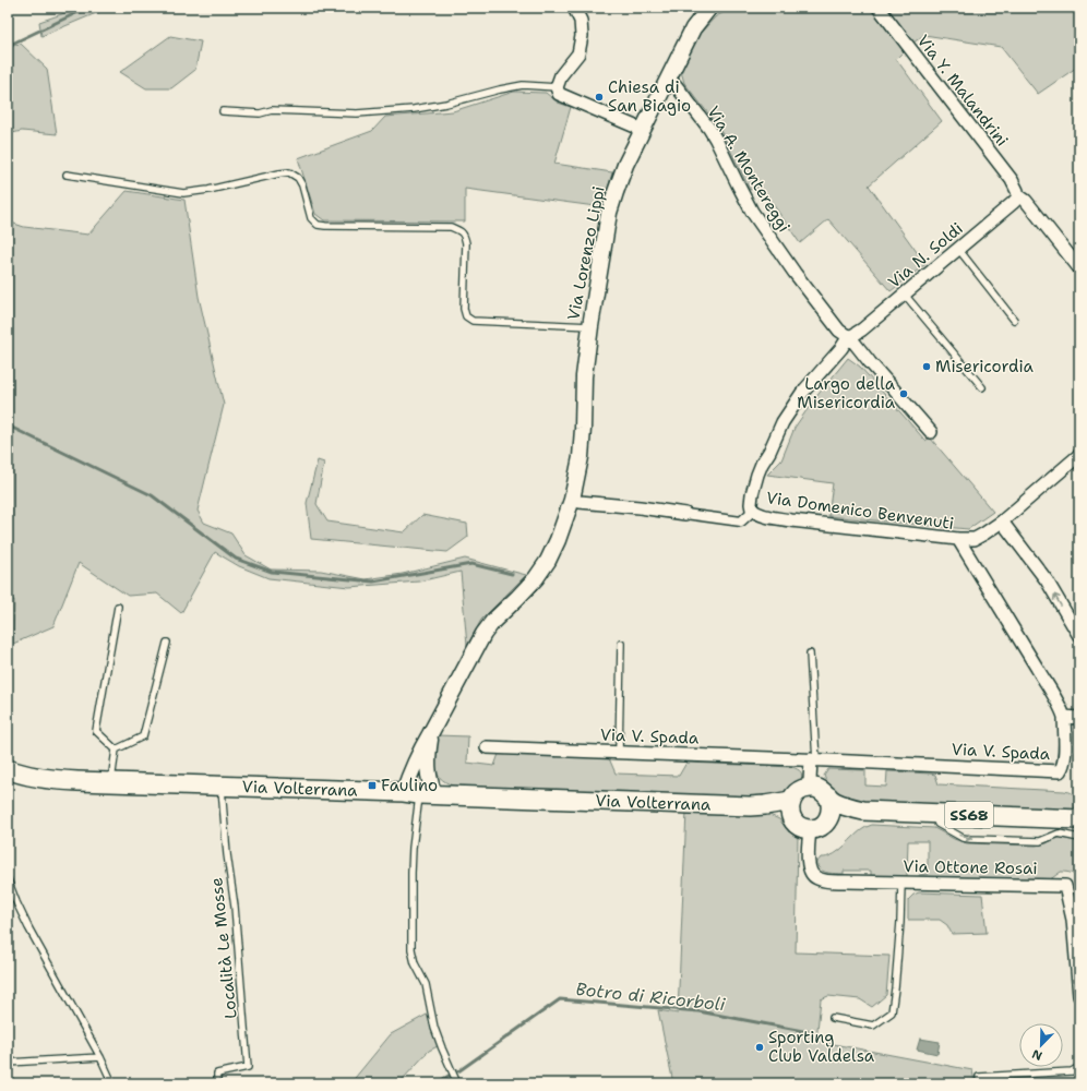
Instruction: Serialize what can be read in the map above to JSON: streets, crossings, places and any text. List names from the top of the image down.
{
  "streets": {
    "main road": ["Via Volterrana", "SS68"],
    "street": [
      "Via Y. Malandrini",
      "Via A. Montereggi",
      "Via Lorenzo Lippi",
      "Via N. Soldi",
      "Via Domenico Benvenuti",
      "Via V. Spada",
      "Via Ottone Rosai"
    ],
    "lane": ["Località Le Mosse"]
  },
  "crossings": [
    ["Via Y. Malandrini", "Via N. Soldi"],
    ["Via A. Montereggi", "Via Lorenzo Lippi"],
    ["Via A. Montereggi", "Via N. Soldi"],
    ["Via A. Montereggi", "Via Domenico Benvenuti"],
    ["Via Lorenzo Lippi", "Via Volterrana"],
    ["Via N. Soldi", "Via Domenico Benvenuti"],
    ["Via Domenico Benvenuti", "Via V. Spada"],
    ["Via Volterrana", "SS68"],
    ["Via Volterrana", "Via Ottone Rosai"],
    ["Via Volterrana", "Località Le Mosse"],
    ["SS68", "Via Ottone Rosai"]
  ],
  "water": ["Botro di Ricorboli"],
  "places": {
    "other": [
      "Chiesa di San Biagio",
      "Misericordia",
      "Largo della Misericordia",
      "Sporting Club Valdelsa"
    ],
    "transit": ["Faulino"]
  },
  "north": "bottom left"
}
